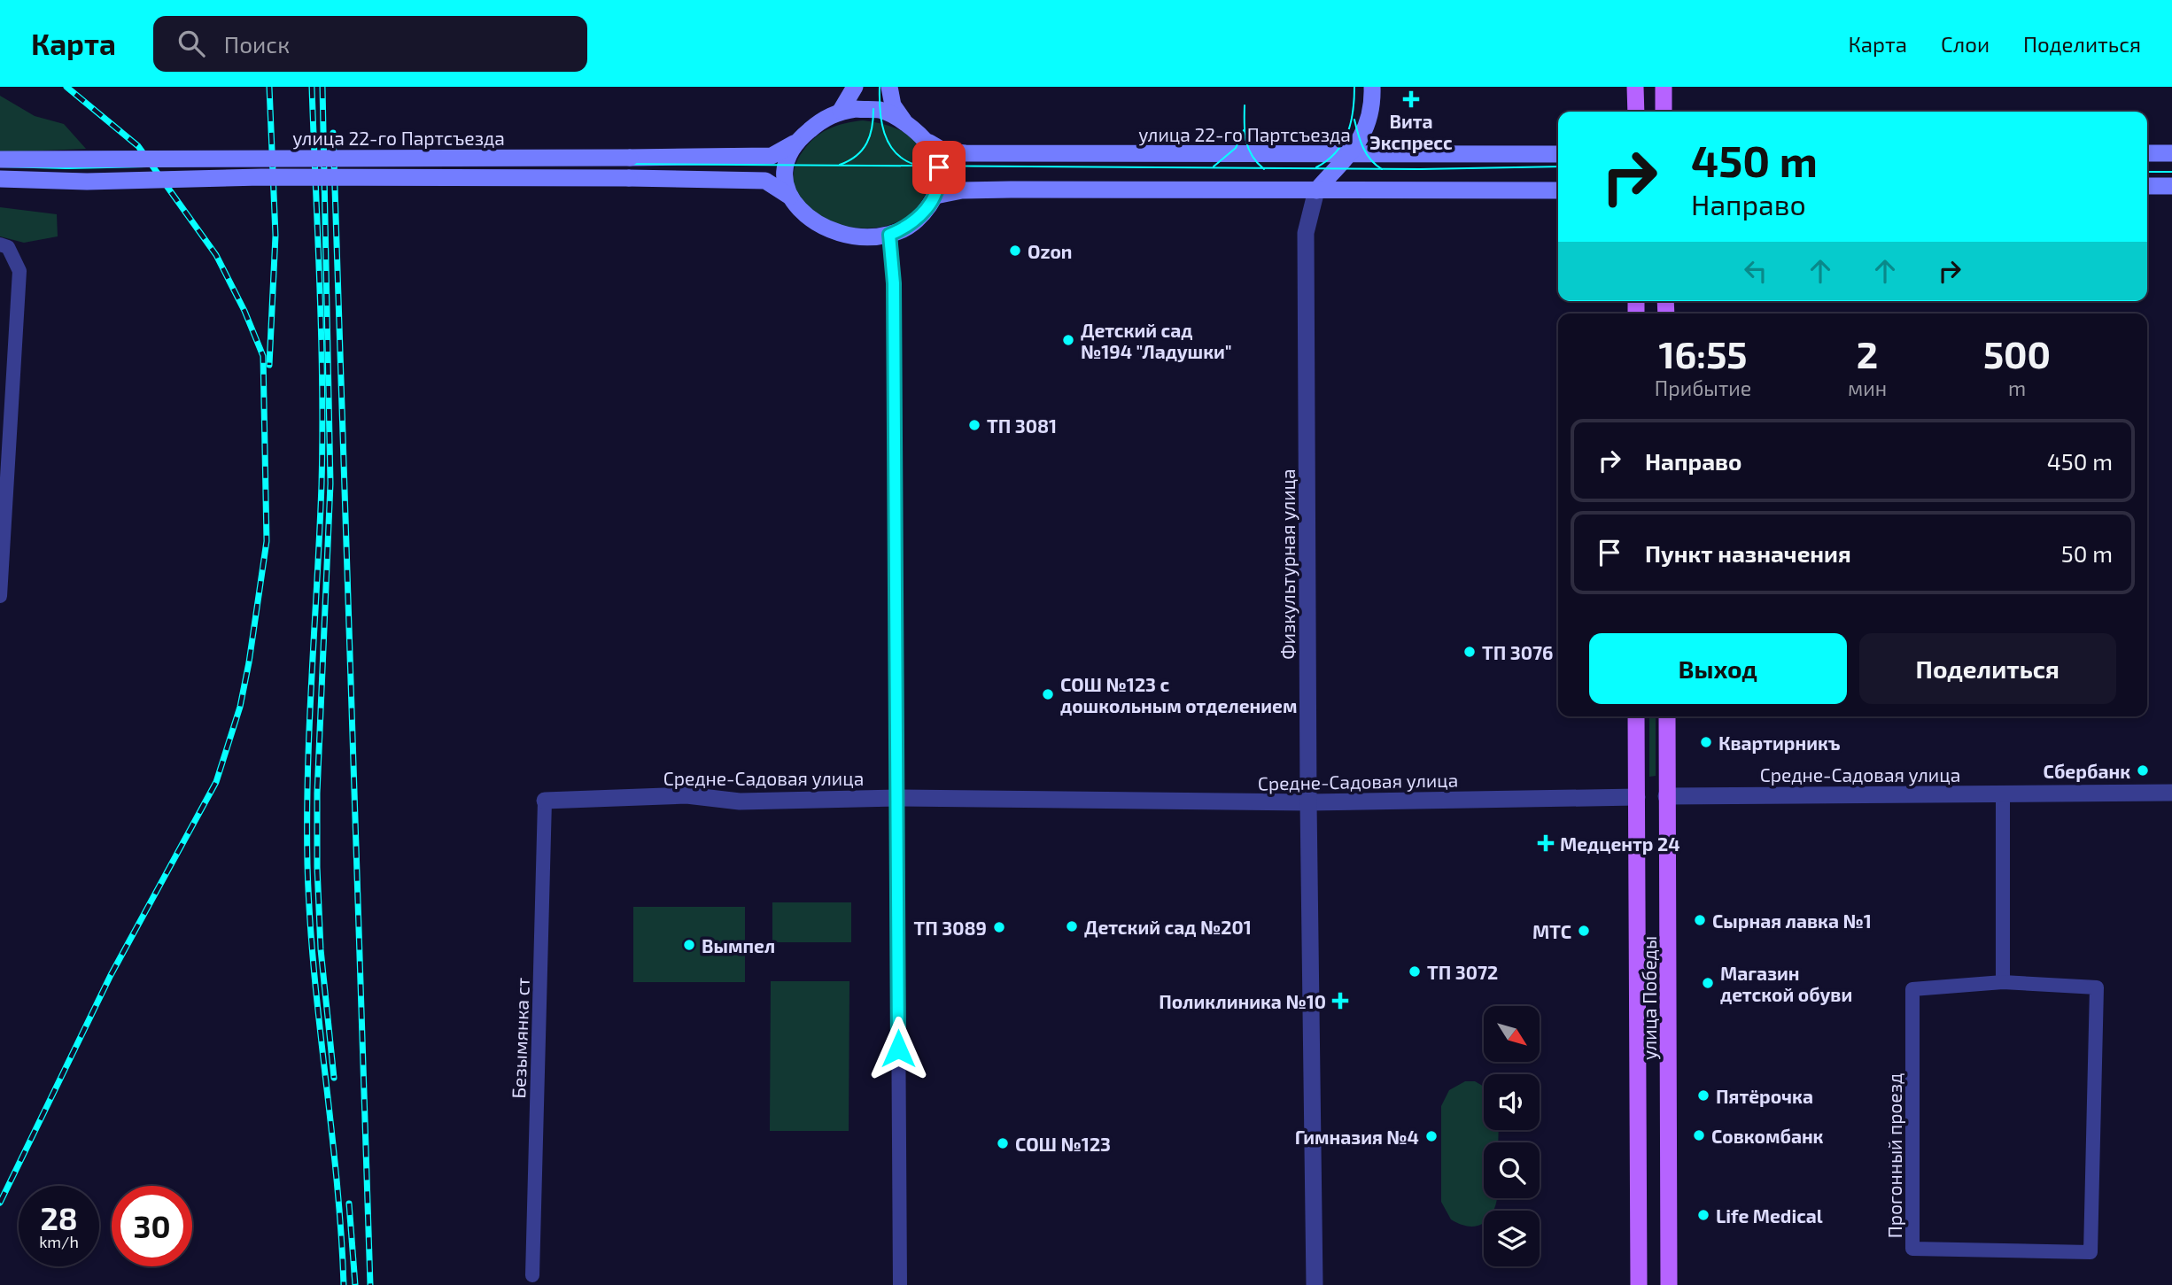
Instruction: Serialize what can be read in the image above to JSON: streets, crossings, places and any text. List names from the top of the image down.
{
  "streets": {
    "main road": [
      "улица 22-го Партсъезда",
      "Физкультурная улица",
      "Средне-Садовая улица",
      "улица Победы"
    ],
    "street": ["Безымянка ст", "Прогонный проезд"]
  },
  "crossings": [
    ["улица 22-го Партсъезда", "Физкультурная улица"],
    ["Физкультурная улица", "Средне-Садовая улица"],
    ["Средне-Садовая улица", "улица Победы"],
    ["Средне-Садовая улица", "Безымянка ст"]
  ],
  "places": {
    "health": ["Вита Экспресс", "Медцентр 24", "Поликлиника №10"],
    "other": [
      "Ozon",
      "Детский сад №194 \"Ладушки\"",
      "ТП 3081",
      "ТП 3076",
      "СОШ №123 с дошкольным отделением",
      "Квартирникъ",
      "Сбербанк",
      "Сырная лавка №1",
      "Детский сад №201",
      "ТП 3089",
      "МТС",
      "Вымпел",
      "ТП 3072",
      "Магазин детской обуви",
      "Пятёрочка",
      "Совкомбанк",
      "Гимназия №4",
      "СОШ №123",
      "Life Medical"
    ]
  },
  "north": "bottom right",
  "page": {
    "header": "Карта",
    "search": "Поиск",
    "nav": ["Карта", "Слои", "Поделиться"],
    "turn": ["450 m", "Направо"],
    "eta": [
      "16:55",
      "Прибытие",
      "2",
      "мин",
      "500",
      "m"
    ],
    "list": [
      {
        "name": "Направо",
        "value": "450 m"
      },
      {
        "name": "Пункт назначения",
        "value": "50 m"
      }
    ],
    "buttons": ["Выход", "Поделиться"],
    "speed": "28 km/h",
    "limit": "30"
  }
}
